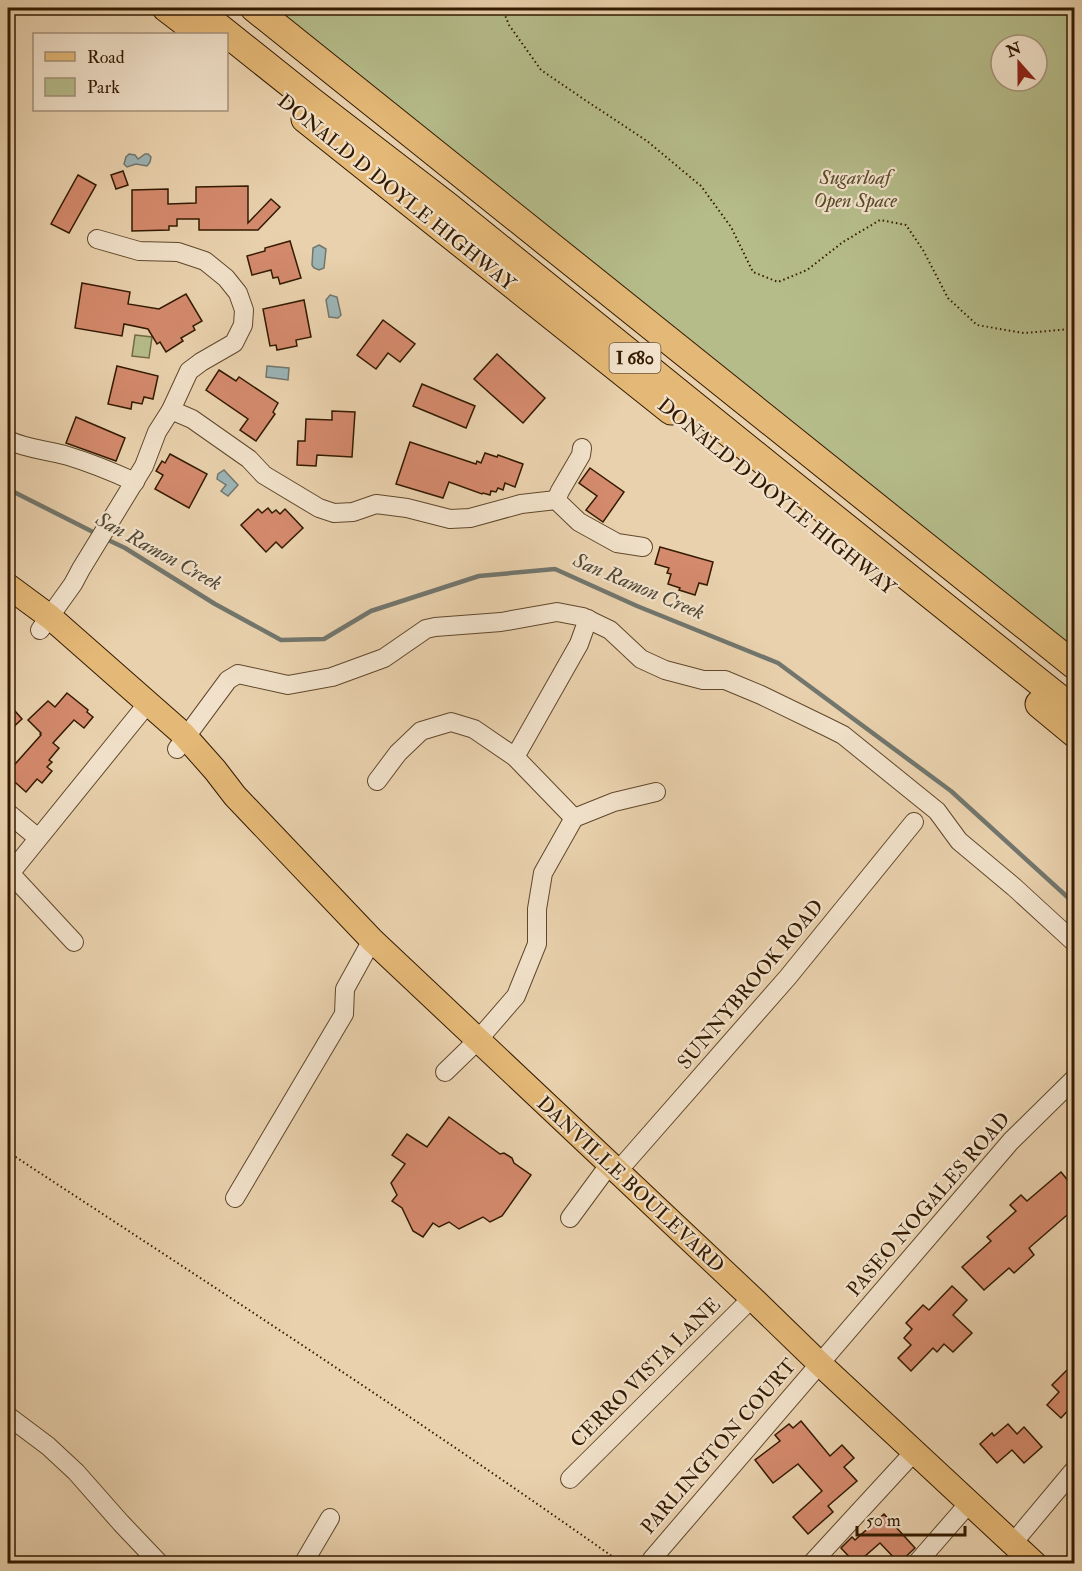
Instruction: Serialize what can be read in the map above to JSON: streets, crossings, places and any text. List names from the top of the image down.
{
  "streets": {
    "highway": ["DONALD D DOYLE HIGHWAY", "I 680"],
    "main road": ["DANVILLE BOULEVARD"],
    "street": [
      "SUNNYBROOK ROAD",
      "PASEO NOGALES ROAD",
      "CERRO VISTA LANE",
      "PARLINGTON COURT"
    ]
  },
  "crossings": [
    ["SUNNYBROOK ROAD", "DANVILLE BOULEVARD"],
    ["DANVILLE BOULEVARD", "PASEO NOGALES ROAD"],
    ["DANVILLE BOULEVARD", "CERRO VISTA LANE"],
    ["DANVILLE BOULEVARD", "PARLINGTON COURT"],
    ["PASEO NOGALES ROAD", "PARLINGTON COURT"]
  ],
  "water": ["San Ramon Creek"],
  "parks": ["Sugarloaf Open Space"],
  "legend": ["Road", "Park"],
  "scale_bar": "50 m",
  "north": "top"
}
